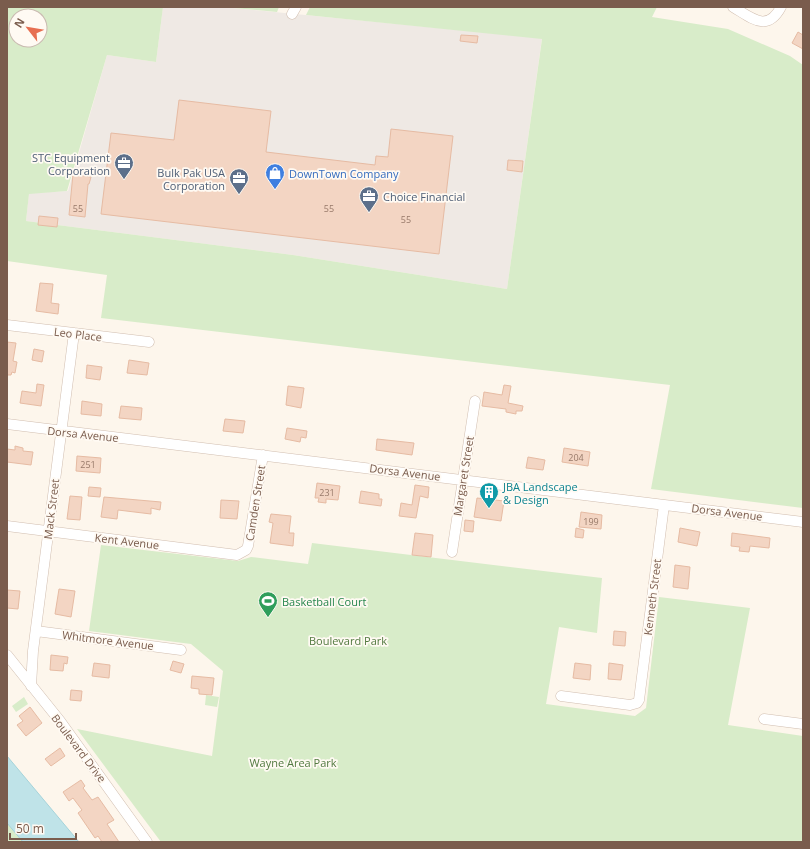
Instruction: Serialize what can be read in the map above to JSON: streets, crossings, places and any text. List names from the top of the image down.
{
  "streets": {
    "street": [
      "Leo Place",
      "Dorsa Avenue",
      "Margaret Street",
      "Camden Street",
      "Mack Street",
      "Kent Avenue",
      "Kenneth Street",
      "Whitmore Avenue",
      "Boulevard Drive"
    ]
  },
  "crossings": [
    ["Leo Place", "Mack Street"],
    ["Dorsa Avenue", "Margaret Street"],
    ["Dorsa Avenue", "Camden Street"],
    ["Dorsa Avenue", "Mack Street"],
    ["Dorsa Avenue", "Kenneth Street"],
    ["Camden Street", "Kent Avenue"],
    ["Mack Street", "Kent Avenue"],
    ["Mack Street", "Whitmore Avenue"],
    ["Mack Street", "Boulevard Drive"]
  ],
  "parks": ["Boulevard Park", "Wayne Area Park"],
  "places": {
    "office": ["STC Equipment Corporation", "Bulk Pak USA Corporation", "Choice Financial"],
    "shop": ["DownTown Company"],
    "building": ["JBA Landscape & Design"],
    "sports": ["Basketball Court"]
  },
  "house_numbers": [
    "55",
    "55",
    "55",
    "204",
    "251",
    "231",
    "199"
  ],
  "scale_bar": "50 m",
  "north": "top left"
}
